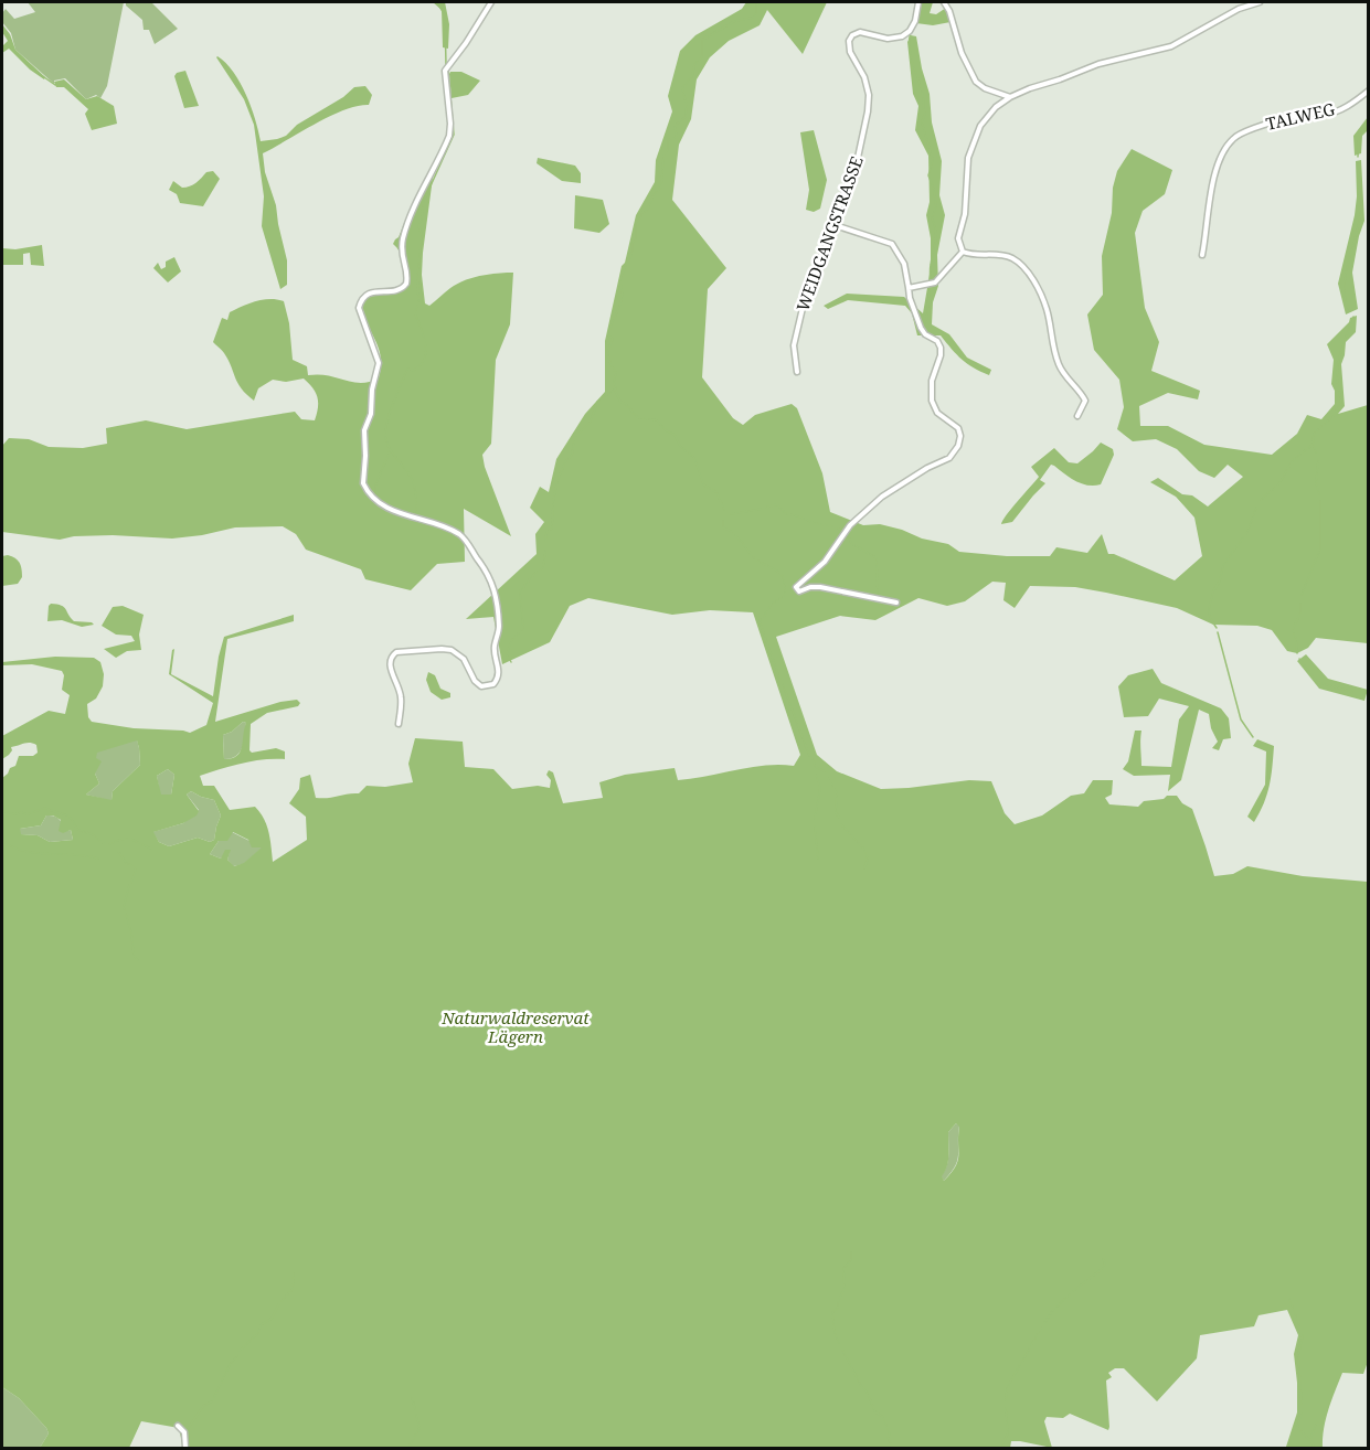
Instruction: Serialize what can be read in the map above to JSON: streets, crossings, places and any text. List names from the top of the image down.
{
  "streets": {
    "street": ["TALWEG", "WEIDGANGSTRASSE"]
  },
  "parks": ["Naturwaldreservat Lägern"]
}
